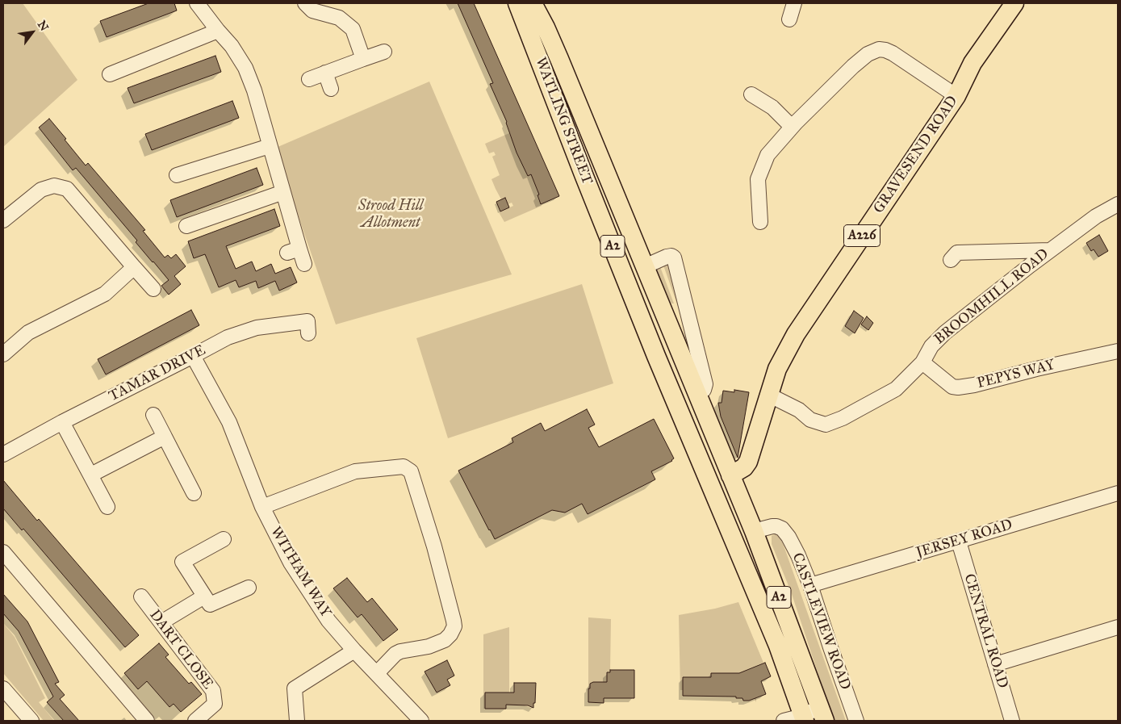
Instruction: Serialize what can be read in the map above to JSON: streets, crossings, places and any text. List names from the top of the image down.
{
  "streets": {
    "main road": [
      "WATLING STREET",
      "GRAVESEND ROAD",
      "A226",
      "A2"
    ],
    "street": [
      "BROOMHILL ROAD",
      "TAMAR DRIVE",
      "PEPYS WAY",
      "JERSEY ROAD",
      "WITHAM WAY",
      "CASTLEVIEW ROAD",
      "CENTRAL ROAD",
      "DART CLOSE"
    ]
  },
  "crossings": [
    ["WATLING STREET", "GRAVESEND ROAD"],
    ["WATLING STREET", "A2"],
    ["WATLING STREET", "CASTLEVIEW ROAD"],
    ["GRAVESEND ROAD", "A2"],
    ["GRAVESEND ROAD", "BROOMHILL ROAD"],
    ["A2", "CASTLEVIEW ROAD"],
    ["BROOMHILL ROAD", "PEPYS WAY"],
    ["TAMAR DRIVE", "WITHAM WAY"],
    ["JERSEY ROAD", "CASTLEVIEW ROAD"],
    ["JERSEY ROAD", "CENTRAL ROAD"]
  ],
  "parks": ["Strood Hill Allotment"],
  "north": "top right"
}
